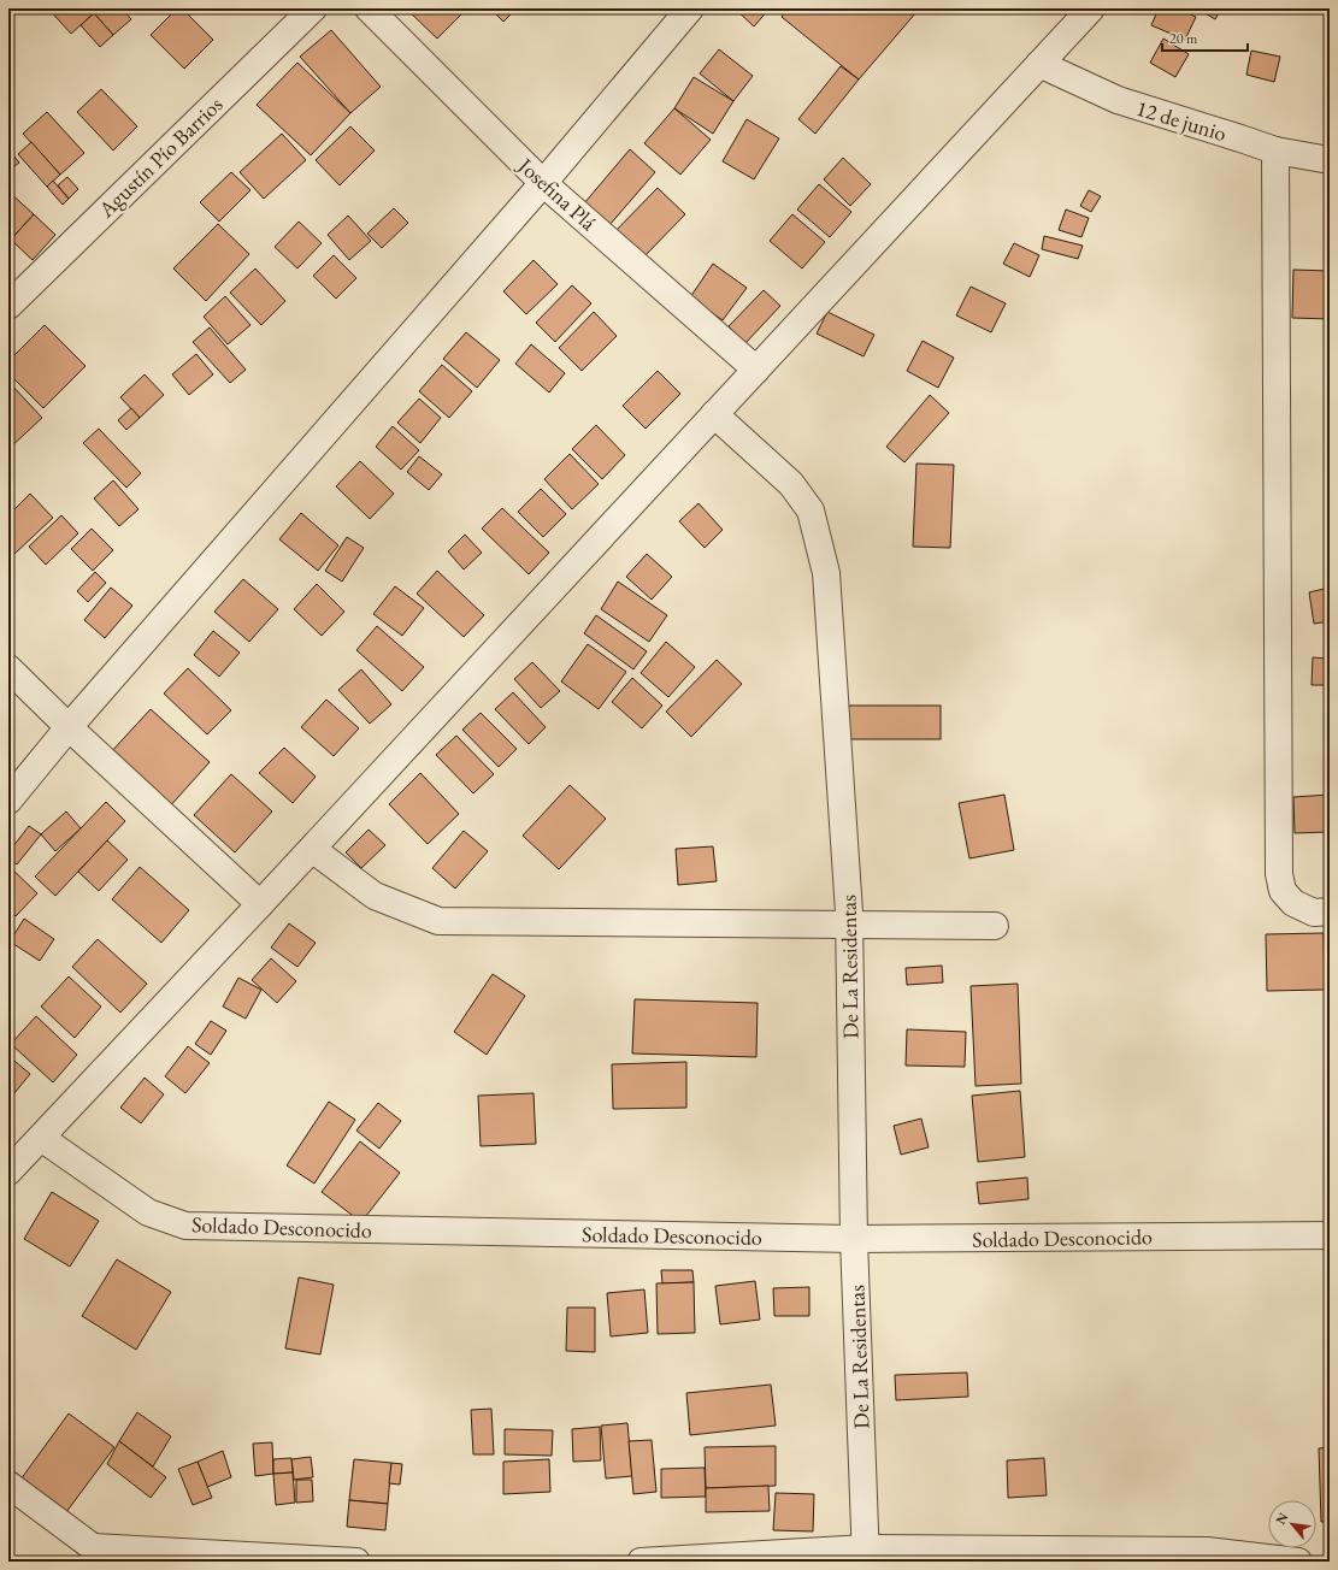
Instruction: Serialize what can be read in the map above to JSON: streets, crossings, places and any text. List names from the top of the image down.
{
  "streets": {
    "street": [
      "12 de junio",
      "Agustín Pío Barrios",
      "Josefina Plá",
      "De La Residentas",
      "Soldado Desconocido"
    ]
  },
  "crossings": [
    ["De La Residentas", "Soldado Desconocido"]
  ],
  "scale_bar": "20 m",
  "north": "top left"
}
